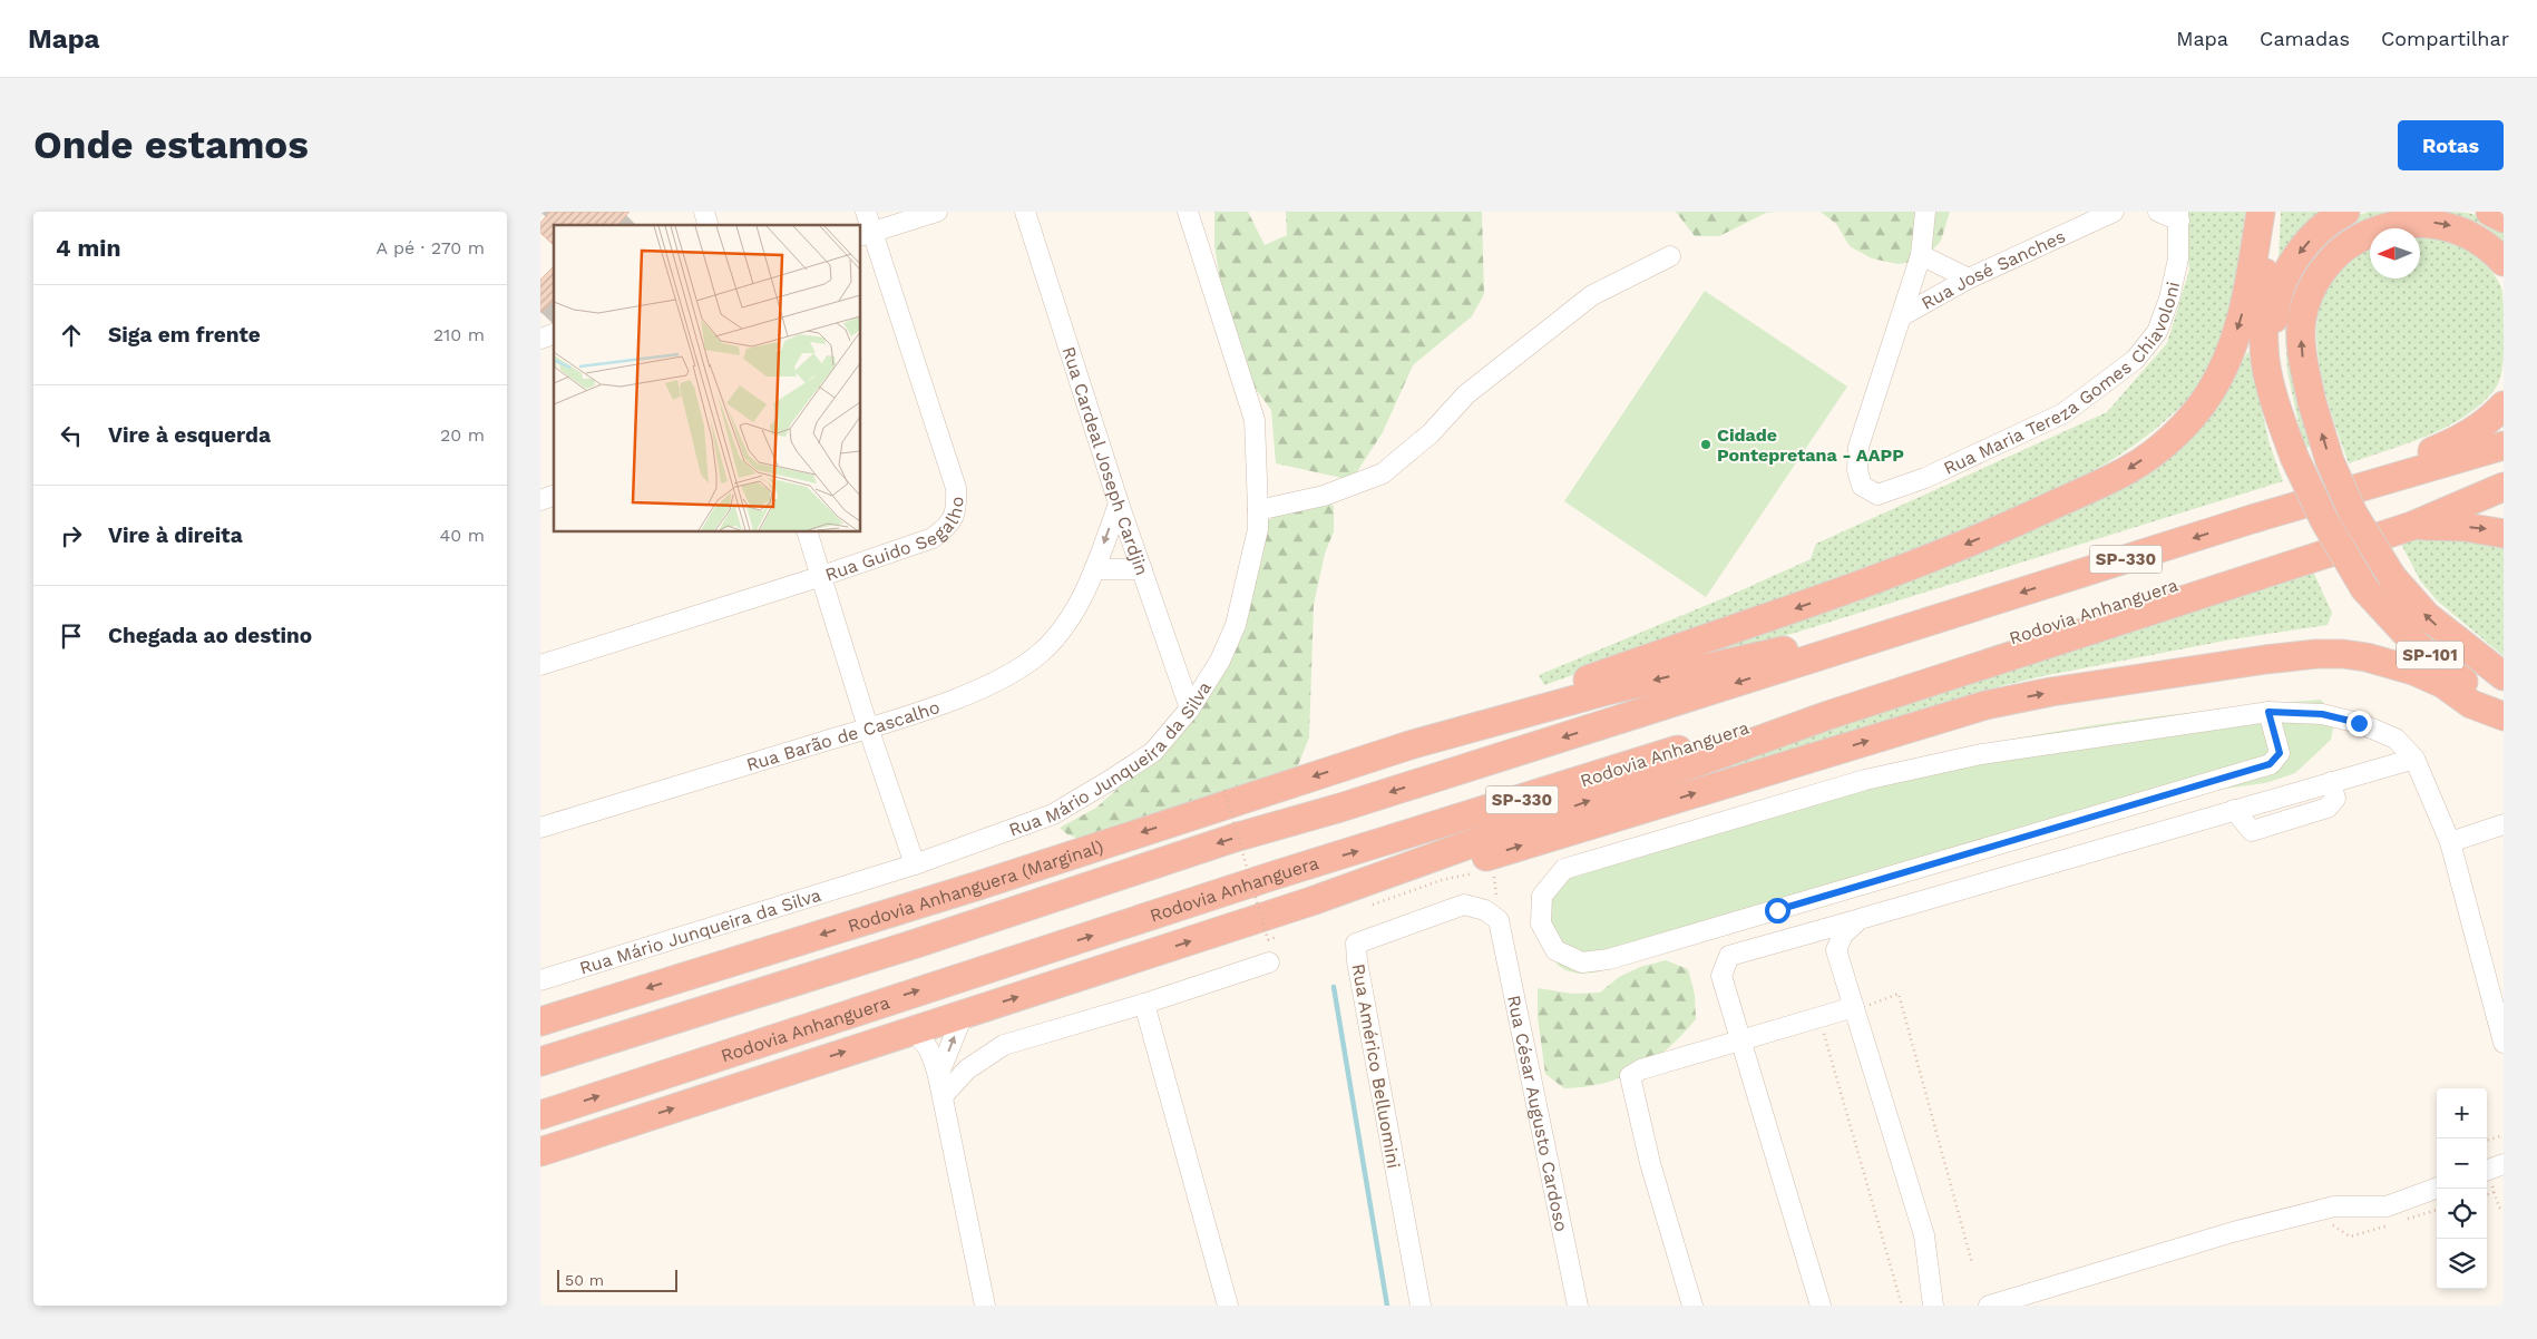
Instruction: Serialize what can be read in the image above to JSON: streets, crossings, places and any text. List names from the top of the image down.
{
  "streets": {
    "highway": [
      "SP-330",
      "Rodovia Anhanguera",
      "SP-101",
      "Rodovia Anhanguera (Marginal)"
    ],
    "street": [
      "Rua José Sanches",
      "Rua Maria Tereza Gomes Chiavoloni",
      "Rua Cardeal Joseph Cardjin",
      "Rua Guido Segalho",
      "Rua Barão de Cascalho",
      "Rua Mário Junqueira da Silva",
      "Rua Américo Belluomini",
      "Rua César Augusto Cardoso"
    ]
  },
  "crossings": [
    ["Rua José Sanches", "Rua Maria Tereza Gomes Chiavoloni"],
    ["Rua Cardeal Joseph Cardjin", "Rua Barão de Cascalho"],
    ["Rua Cardeal Joseph Cardjin", "Rua Mário Junqueira da Silva"],
    ["Rua Américo Belluomini", "Rua César Augusto Cardoso"]
  ],
  "places": ["Cidade Pontepretana - AAPP"],
  "scale_bar": "50 m",
  "north": "left",
  "page": {
    "header": "Mapa",
    "nav": ["Mapa", "Camadas", "Compartilhar"],
    "buttons": "Rotas",
    "title": "Onde estamos",
    "heading": ["4 min", "A pé · 270 m"],
    "list": [
      ["Siga em frente", "210 m"],
      ["Vire à esquerda", "20 m"],
      ["Vire à direita", "40 m"],
      "Chegada ao destino"
    ],
    "map_buttons": ["+", "−"],
    "scale": "50 m"
  }
}
